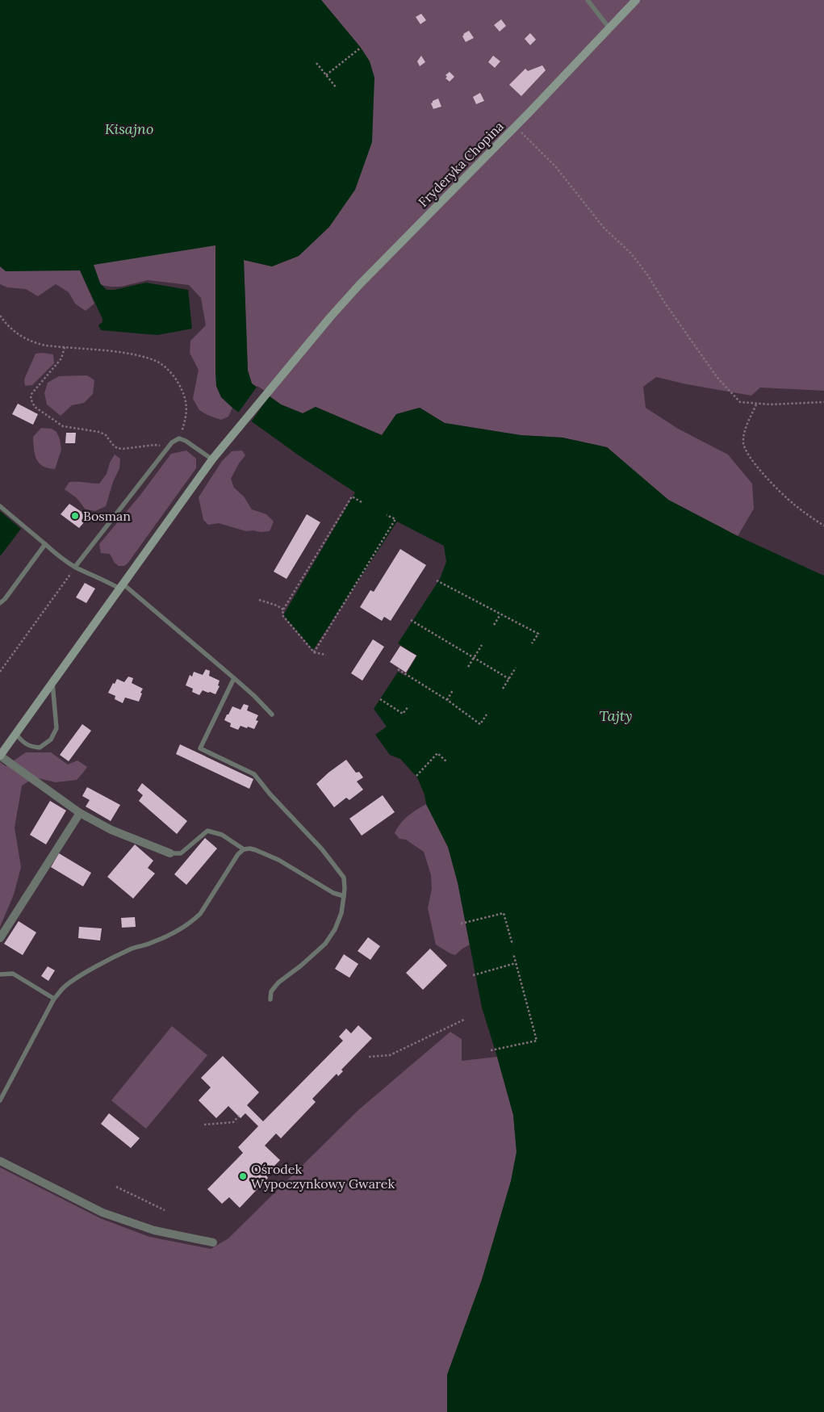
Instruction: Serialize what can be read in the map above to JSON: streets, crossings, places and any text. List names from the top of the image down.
{
  "streets": {
    "main road": ["Fryderyka Chopina"]
  },
  "water": ["Kisajno", "Tajty"],
  "places": ["Bosman", "Ośrodek Wypoczynkowy Gwarek"]
}
